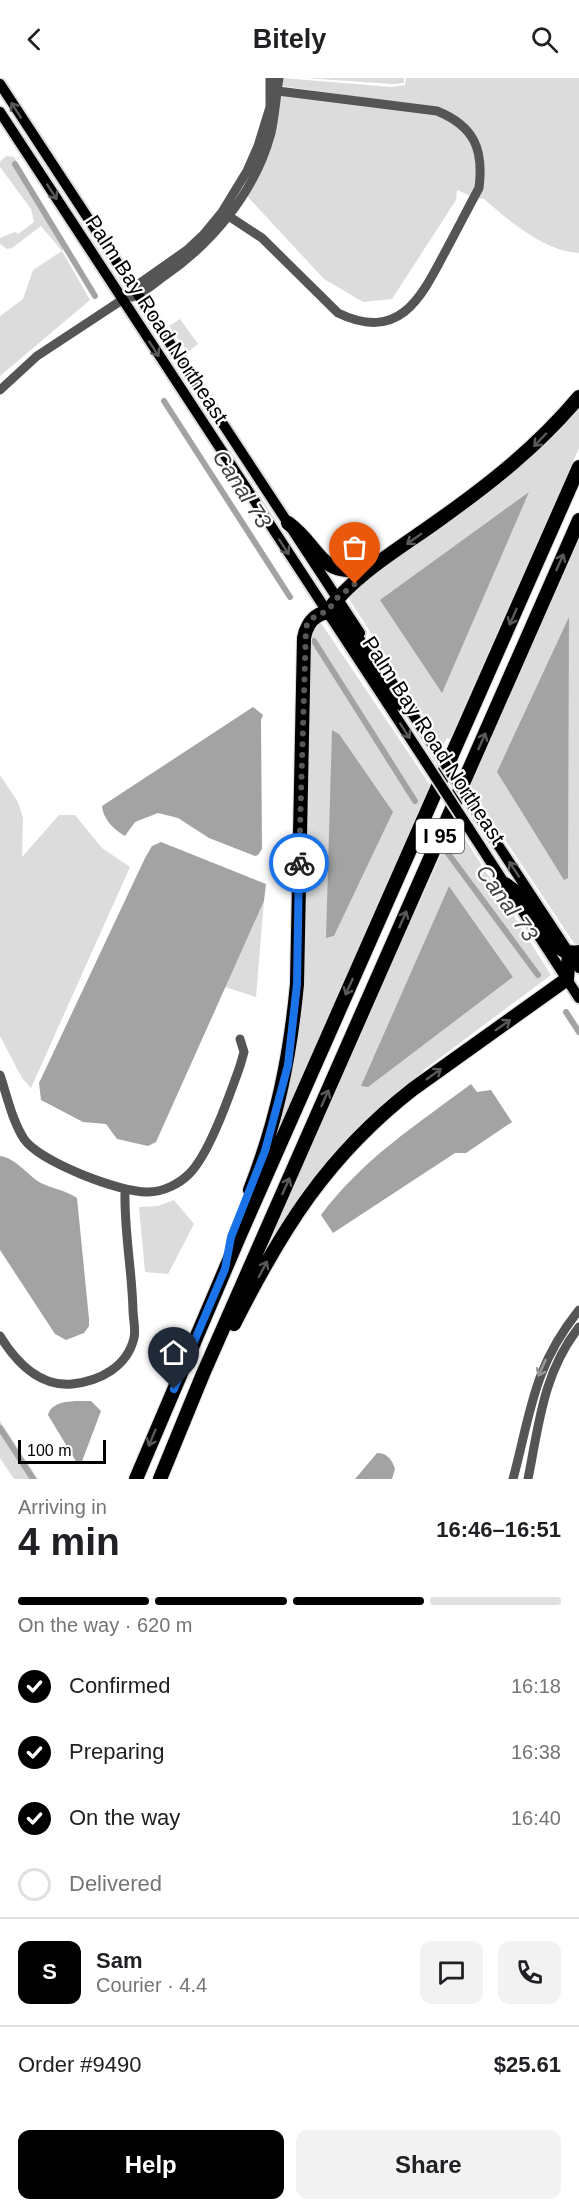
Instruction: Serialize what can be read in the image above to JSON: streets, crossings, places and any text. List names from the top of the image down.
{
  "streets": {
    "highway": ["I 95"],
    "main road": ["Palm Bay Road Northeast"]
  },
  "water": ["Canal 73"],
  "scale_bar": "100 m",
  "page": {
    "header": "Bitely",
    "scale": "100 m",
    "heading": ["4 min", "Arriving in", "16:46–16:51"],
    "panel": [
      "Sam",
      "Courier · 4.4",
      "Order #9490",
      "$25.61"
    ],
    "bar": "On the way · 620 m",
    "list": [
      ["Confirmed", "16:18"],
      ["Preparing", "16:38"],
      ["On the way", "16:40"],
      "Delivered"
    ],
    "round": "S",
    "buttons": ["Help", "Share"]
  }
}
